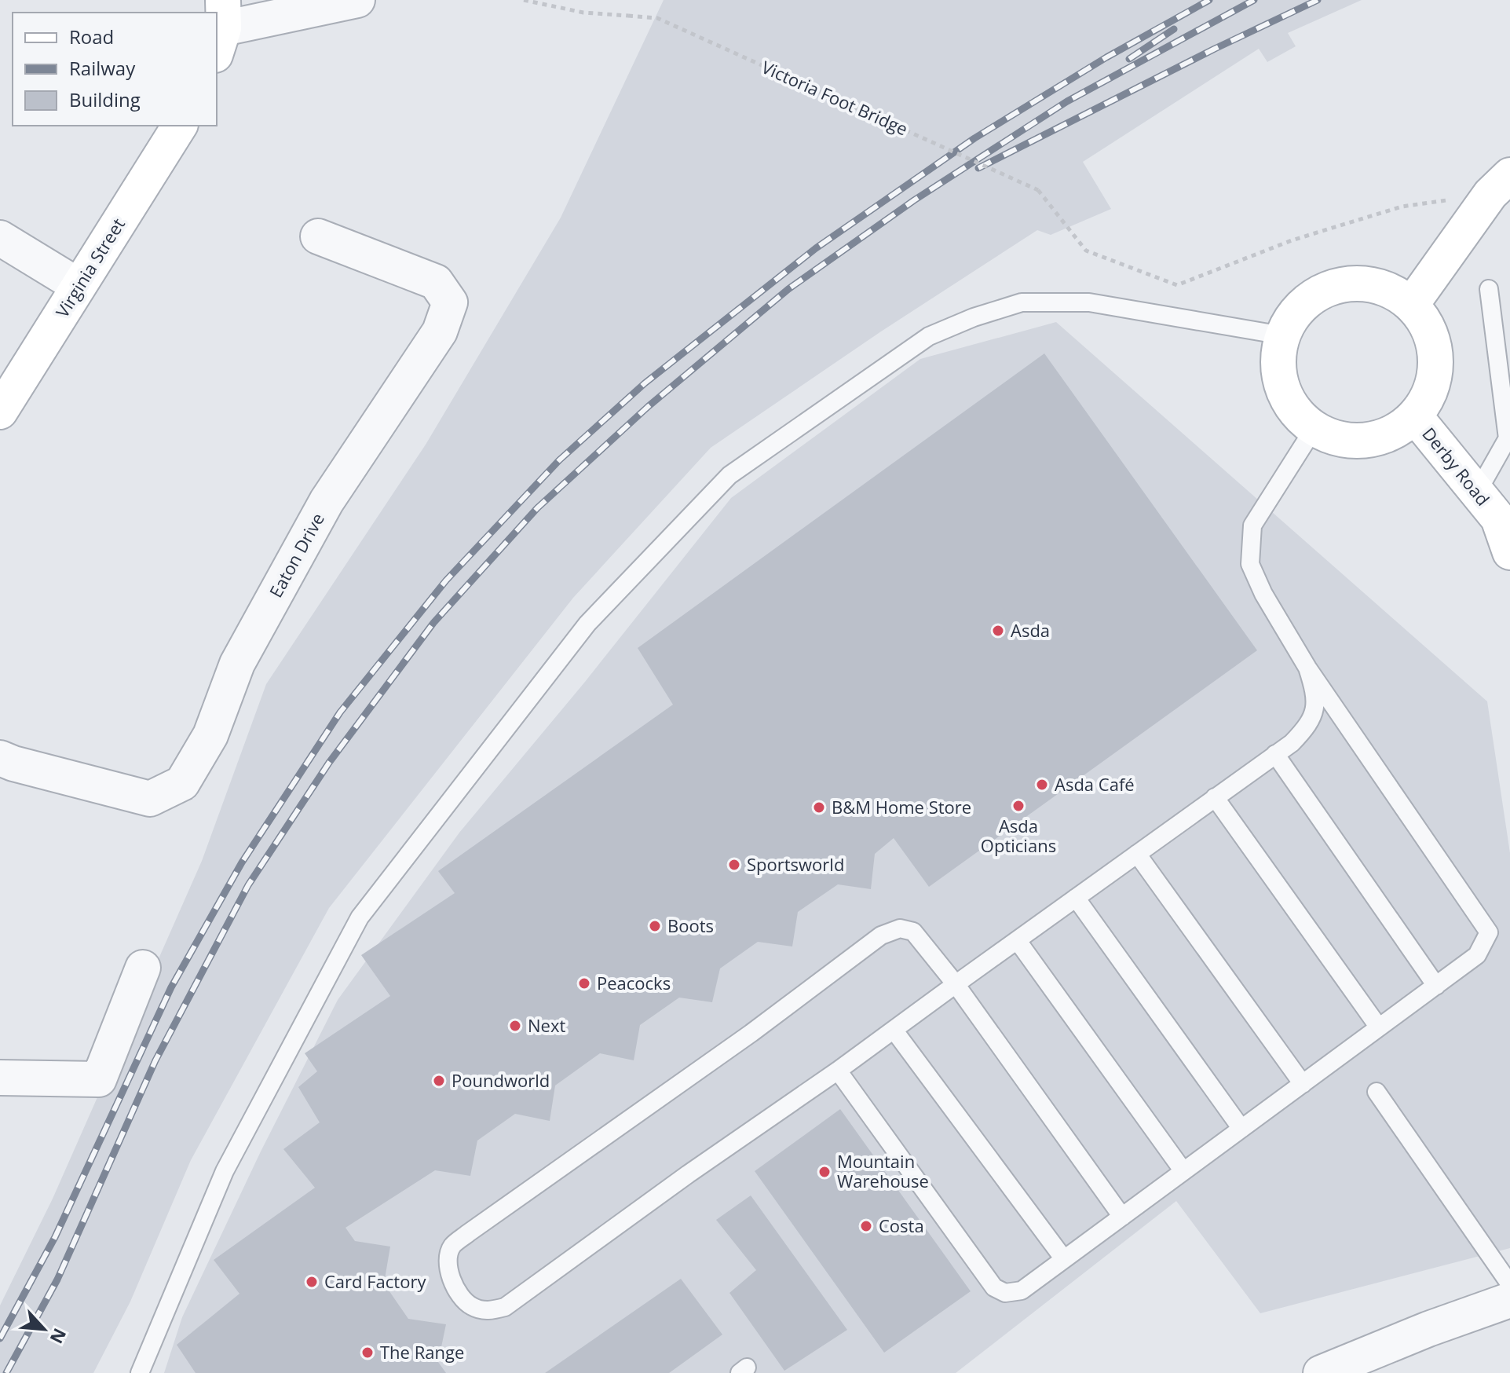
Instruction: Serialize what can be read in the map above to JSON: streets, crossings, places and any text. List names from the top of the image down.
{
  "streets": {
    "street": ["Virginia Street", "Derby Road", "Eaton Drive"],
    "path": ["Victoria Foot Bridge"]
  },
  "places": [
    "Asda",
    "Asda Café",
    "Asda Opticians",
    "B&M Home Store",
    "Sportsworld",
    "Boots",
    "Peacocks",
    "Next",
    "Poundworld",
    "Mountain Warehouse",
    "Costa",
    "Card Factory",
    "The Range"
  ],
  "legend": ["Road", "Railway", "Building"],
  "north": "bottom right"
}
